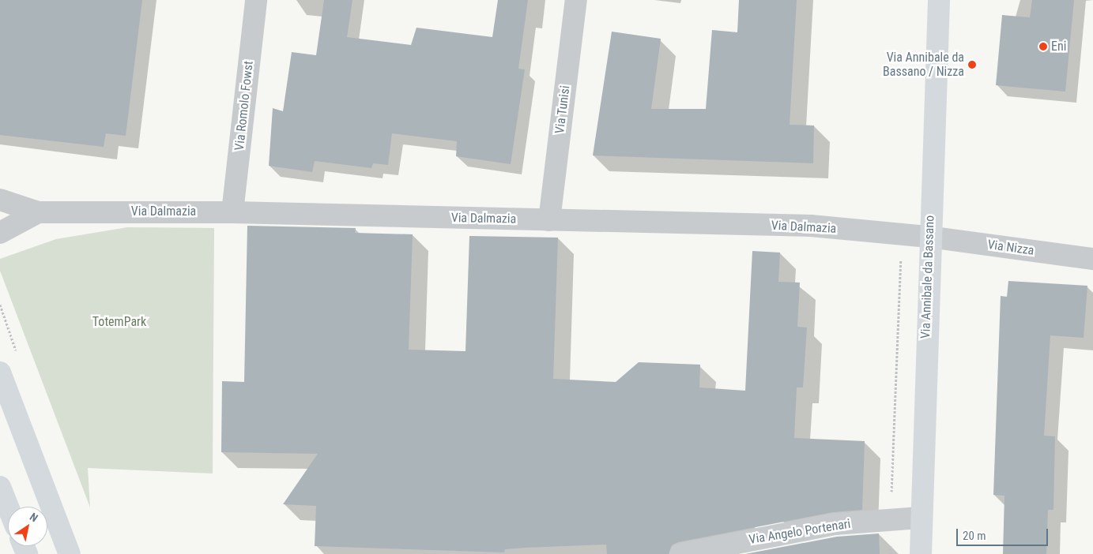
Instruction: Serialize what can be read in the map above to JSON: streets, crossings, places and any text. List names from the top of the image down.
{
  "streets": {
    "street": [
      "Via Romolo Fowst",
      "Via Tunisi",
      "Via Dalmazia",
      "Via Nizza",
      "Via Annibale da Bassano",
      "Via Angelo Portenari"
    ]
  },
  "crossings": [
    ["Via Romolo Fowst", "Via Dalmazia"],
    ["Via Tunisi", "Via Dalmazia"],
    ["Via Dalmazia", "Via Nizza"],
    ["Via Dalmazia", "Via Annibale da Bassano"],
    ["Via Nizza", "Via Annibale da Bassano"],
    ["Via Annibale da Bassano", "Via Angelo Portenari"]
  ],
  "parks": ["TotemPark"],
  "places": ["Eni", "Via Annibale da Bassano / Nizza"],
  "scale_bar": "20 m",
  "north": "top right"
}
